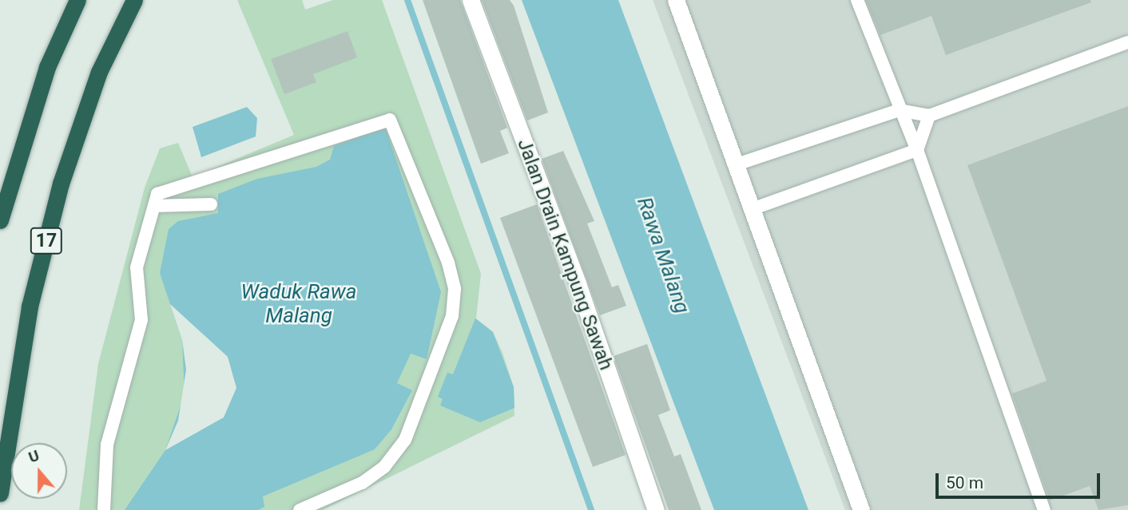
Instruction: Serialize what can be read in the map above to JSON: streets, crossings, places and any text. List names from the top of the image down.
{
  "streets": {
    "highway": ["17"],
    "street": ["Jalan Drain Kampung Sawah"]
  },
  "water": ["Rawa Malang", "Waduk Rawa Malang"],
  "scale_bar": "50 m",
  "north": "top"
}
